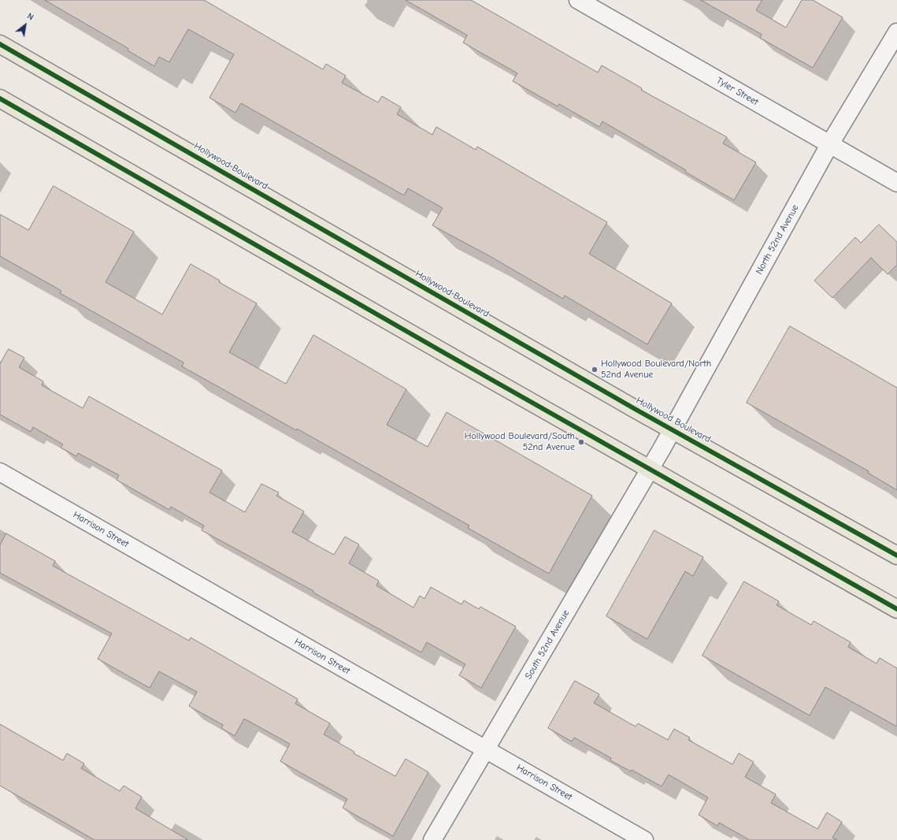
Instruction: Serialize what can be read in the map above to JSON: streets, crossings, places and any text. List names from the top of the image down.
{
  "streets": {
    "highway": ["Hollywood Boulevard"],
    "street": [
      "Tyler Street",
      "North 52nd Avenue",
      "Harrison Street",
      "South 52nd Avenue"
    ]
  },
  "crossings": [
    ["Tyler Street", "North 52nd Avenue"],
    ["Hollywood Boulevard", "North 52nd Avenue"],
    ["North 52nd Avenue", "South 52nd Avenue"],
    ["Harrison Street", "South 52nd Avenue"]
  ],
  "places": ["Hollywood Boulevard/North 52nd Avenue", "Hollywood Boulevard/South 52nd Avenue"],
  "north": "top right"
}
